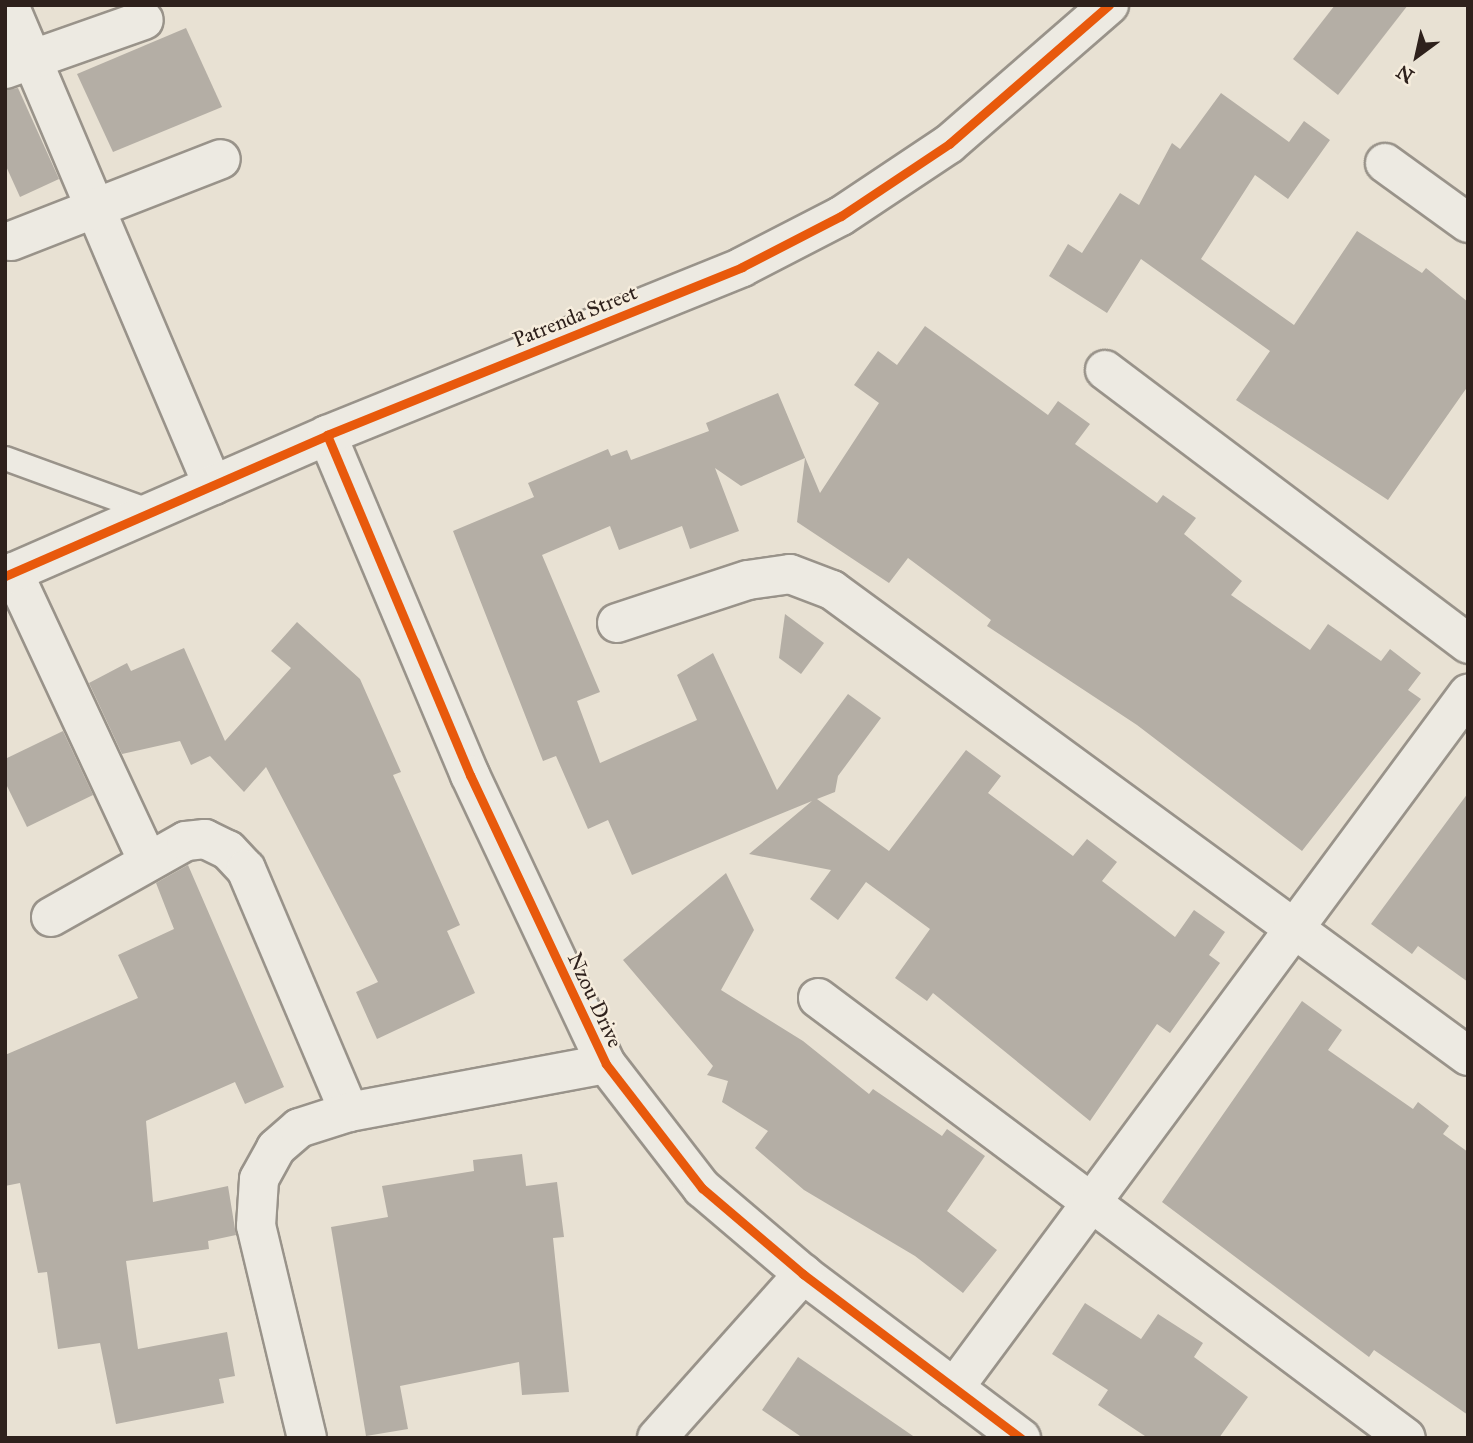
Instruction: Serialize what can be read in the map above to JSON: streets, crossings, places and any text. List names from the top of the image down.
{
  "streets": {
    "street": ["Patrenda Street", "Nzou Drive"]
  },
  "crossings": [
    ["Patrenda Street", "Nzou Drive"]
  ],
  "north": "bottom left"
}
